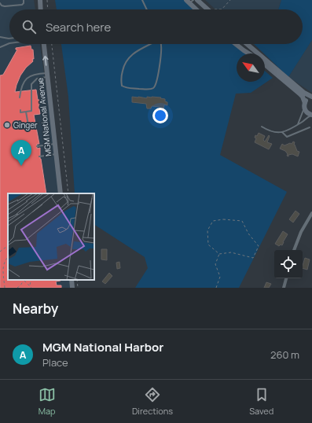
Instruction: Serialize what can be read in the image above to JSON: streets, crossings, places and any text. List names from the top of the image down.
{
  "streets": {
    "main road": ["MGM National Avenue"]
  },
  "places": ["Ginger"],
  "north": "top left",
  "page": {
    "search": "Search here",
    "pins": "A",
    "heading": "Nearby",
    "list": [
      {
        "mark": "A",
        "name": "MGM National Harbor",
        "note": "Place",
        "value": "260 m"
      }
    ],
    "nav": ["Map", "Directions", "Saved"]
  }
}
